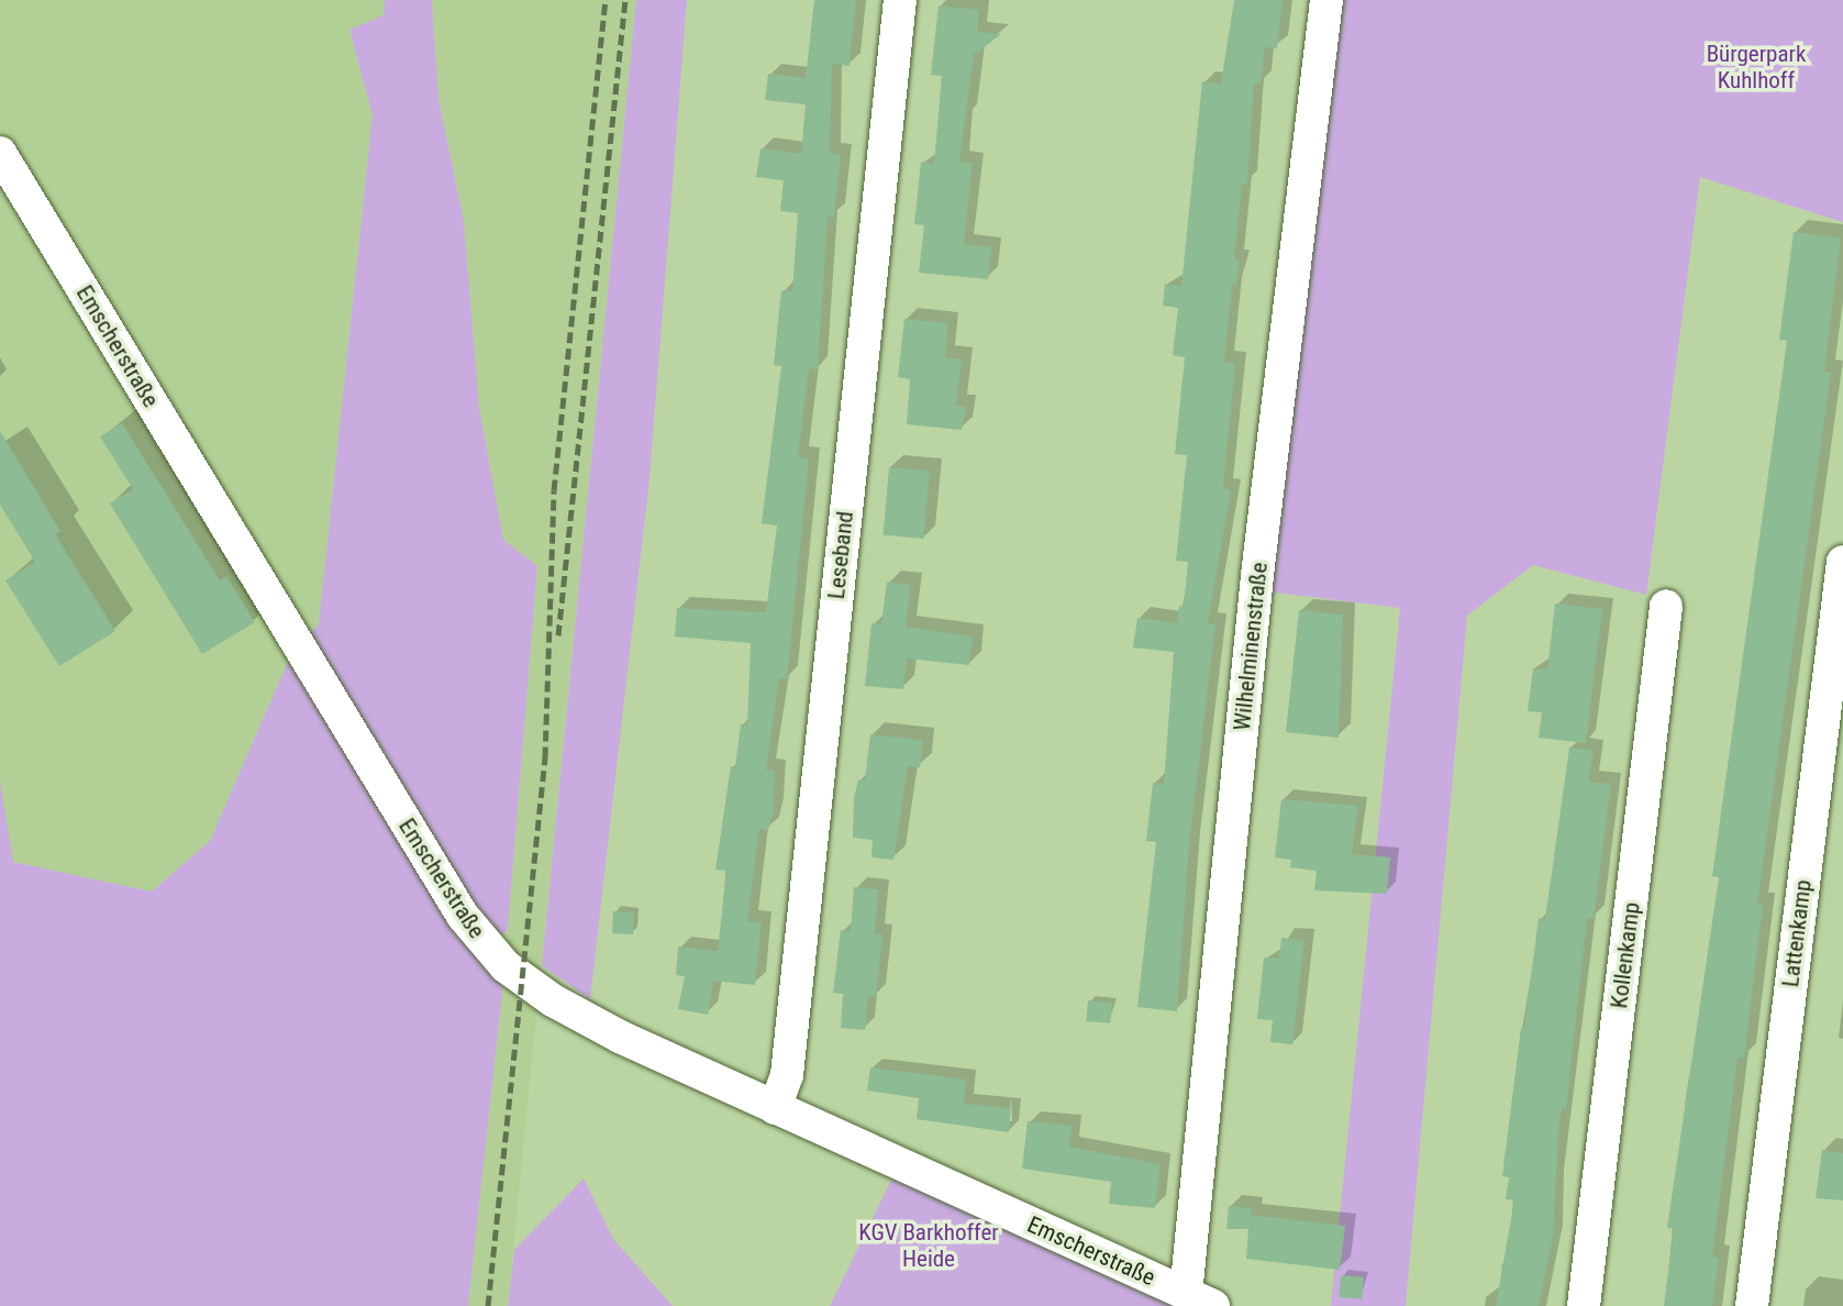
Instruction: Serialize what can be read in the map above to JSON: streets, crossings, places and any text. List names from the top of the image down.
{
  "streets": {
    "street": [
      "Emscherstraße",
      "Leseband",
      "Wilhelminenstraße",
      "Lattenkamp",
      "Kollenkamp"
    ]
  },
  "crossings": [
    ["Emscherstraße", "Leseband"],
    ["Emscherstraße", "Wilhelminenstraße"]
  ],
  "parks": ["Bürgerpark Kuhlhoff", "KGV Barkhoffer Heide"]
}
